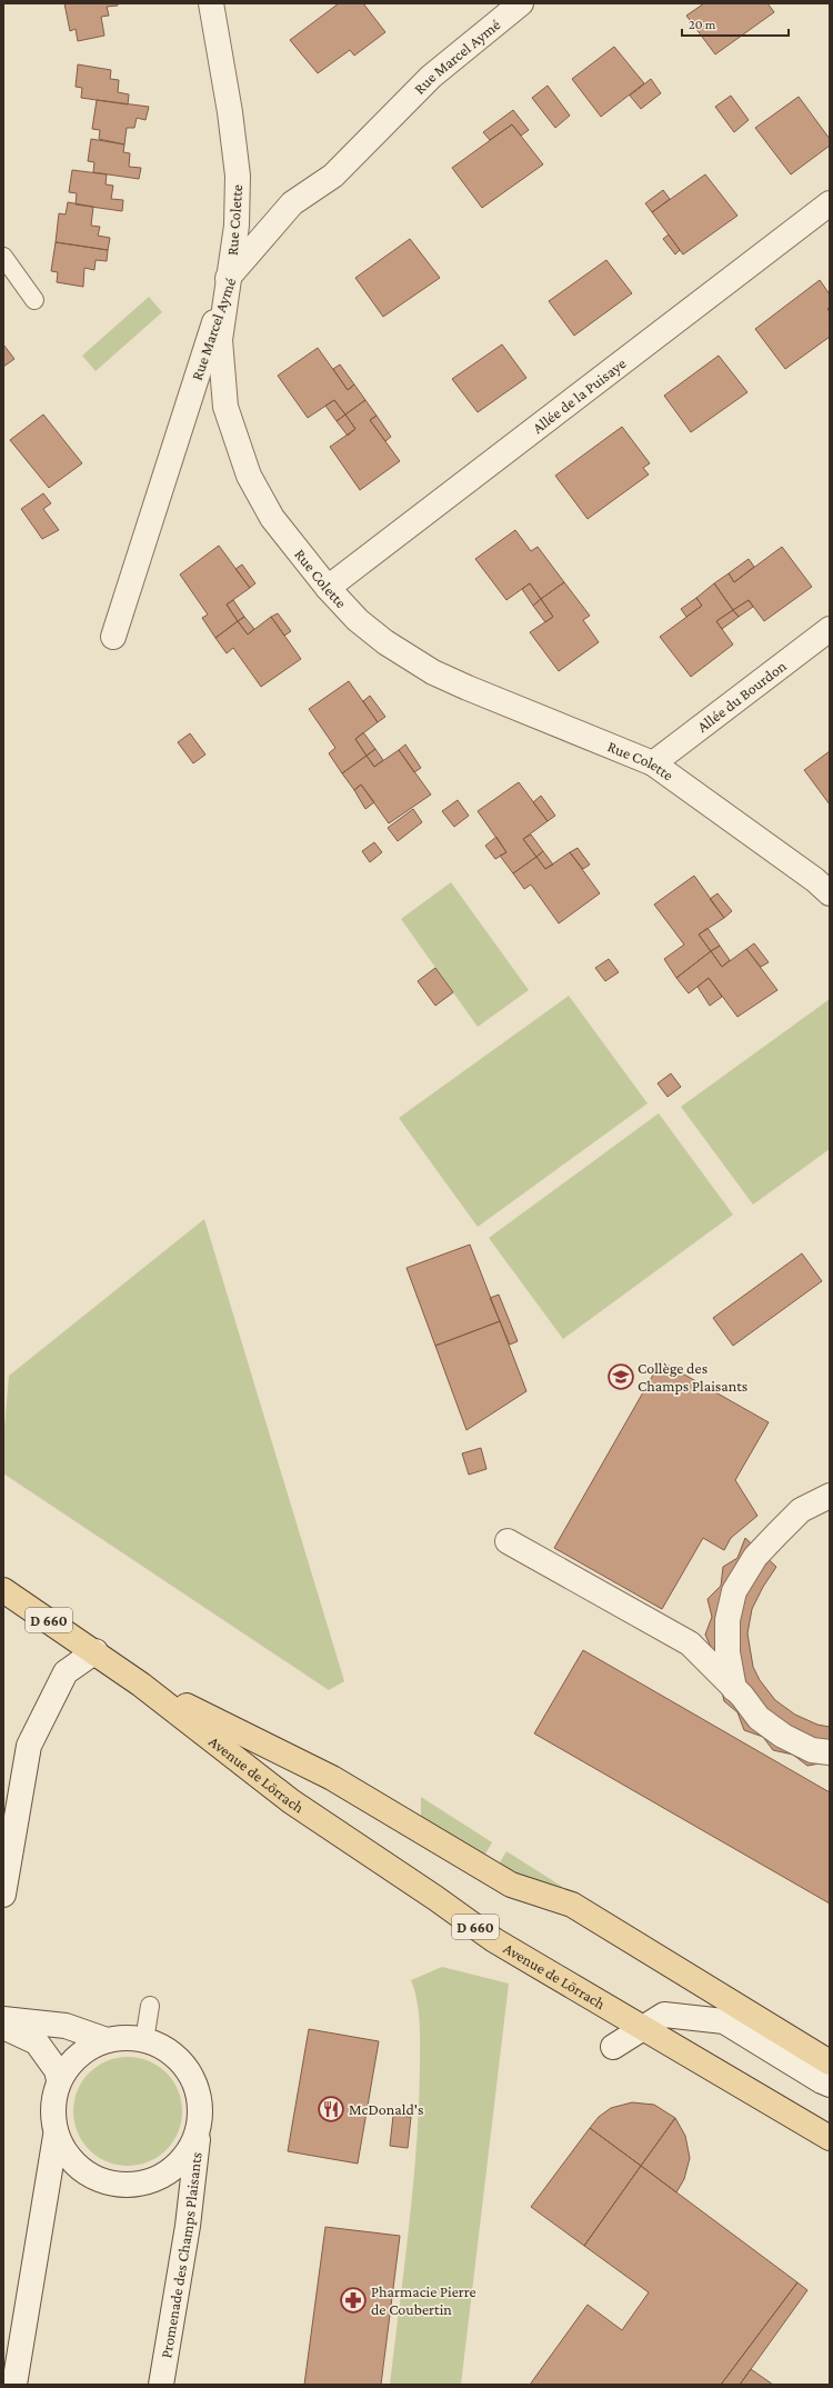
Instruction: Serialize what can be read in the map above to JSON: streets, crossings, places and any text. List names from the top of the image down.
{
  "streets": {
    "main road": ["D 660", "Avenue de Lörrach"],
    "street": [
      "Rue Marcel Aymé",
      "Rue Colette",
      "Allée de la Puisaye",
      "Allée du Bourdon",
      "Promenade des Champs Plaisants"
    ]
  },
  "crossings": [
    ["Rue Marcel Aymé", "Rue Colette"],
    ["Rue Colette", "Allée de la Puisaye"],
    ["Rue Colette", "Allée du Bourdon"]
  ],
  "places": {
    "school or university": ["Collège des Champs Plaisants"],
    "restaurant": ["McDonald's"],
    "pharmacy": ["Pharmacie Pierre de Coubertin"]
  },
  "scale_bar": "20 m"
}
